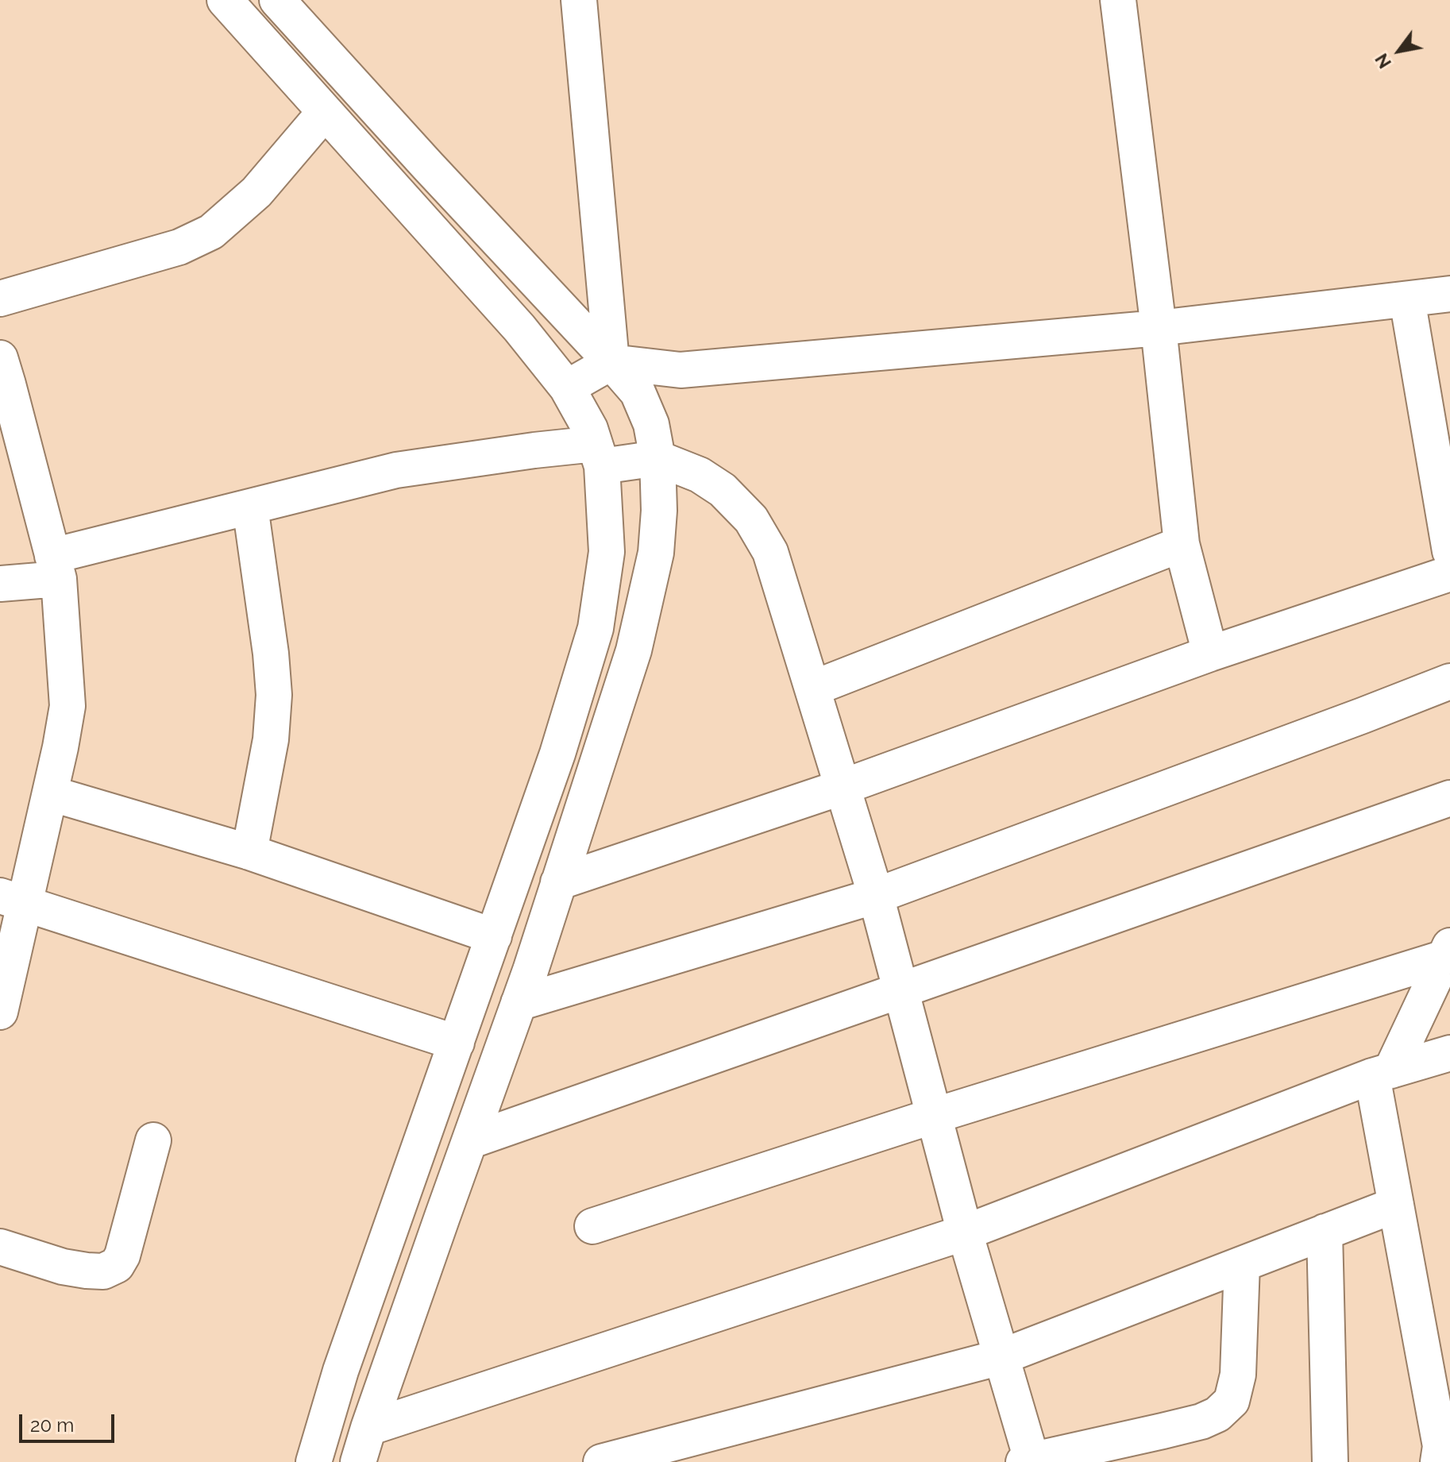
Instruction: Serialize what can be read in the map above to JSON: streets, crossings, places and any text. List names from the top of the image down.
{
  "scale_bar": "20 m",
  "north": "bottom left"
}
